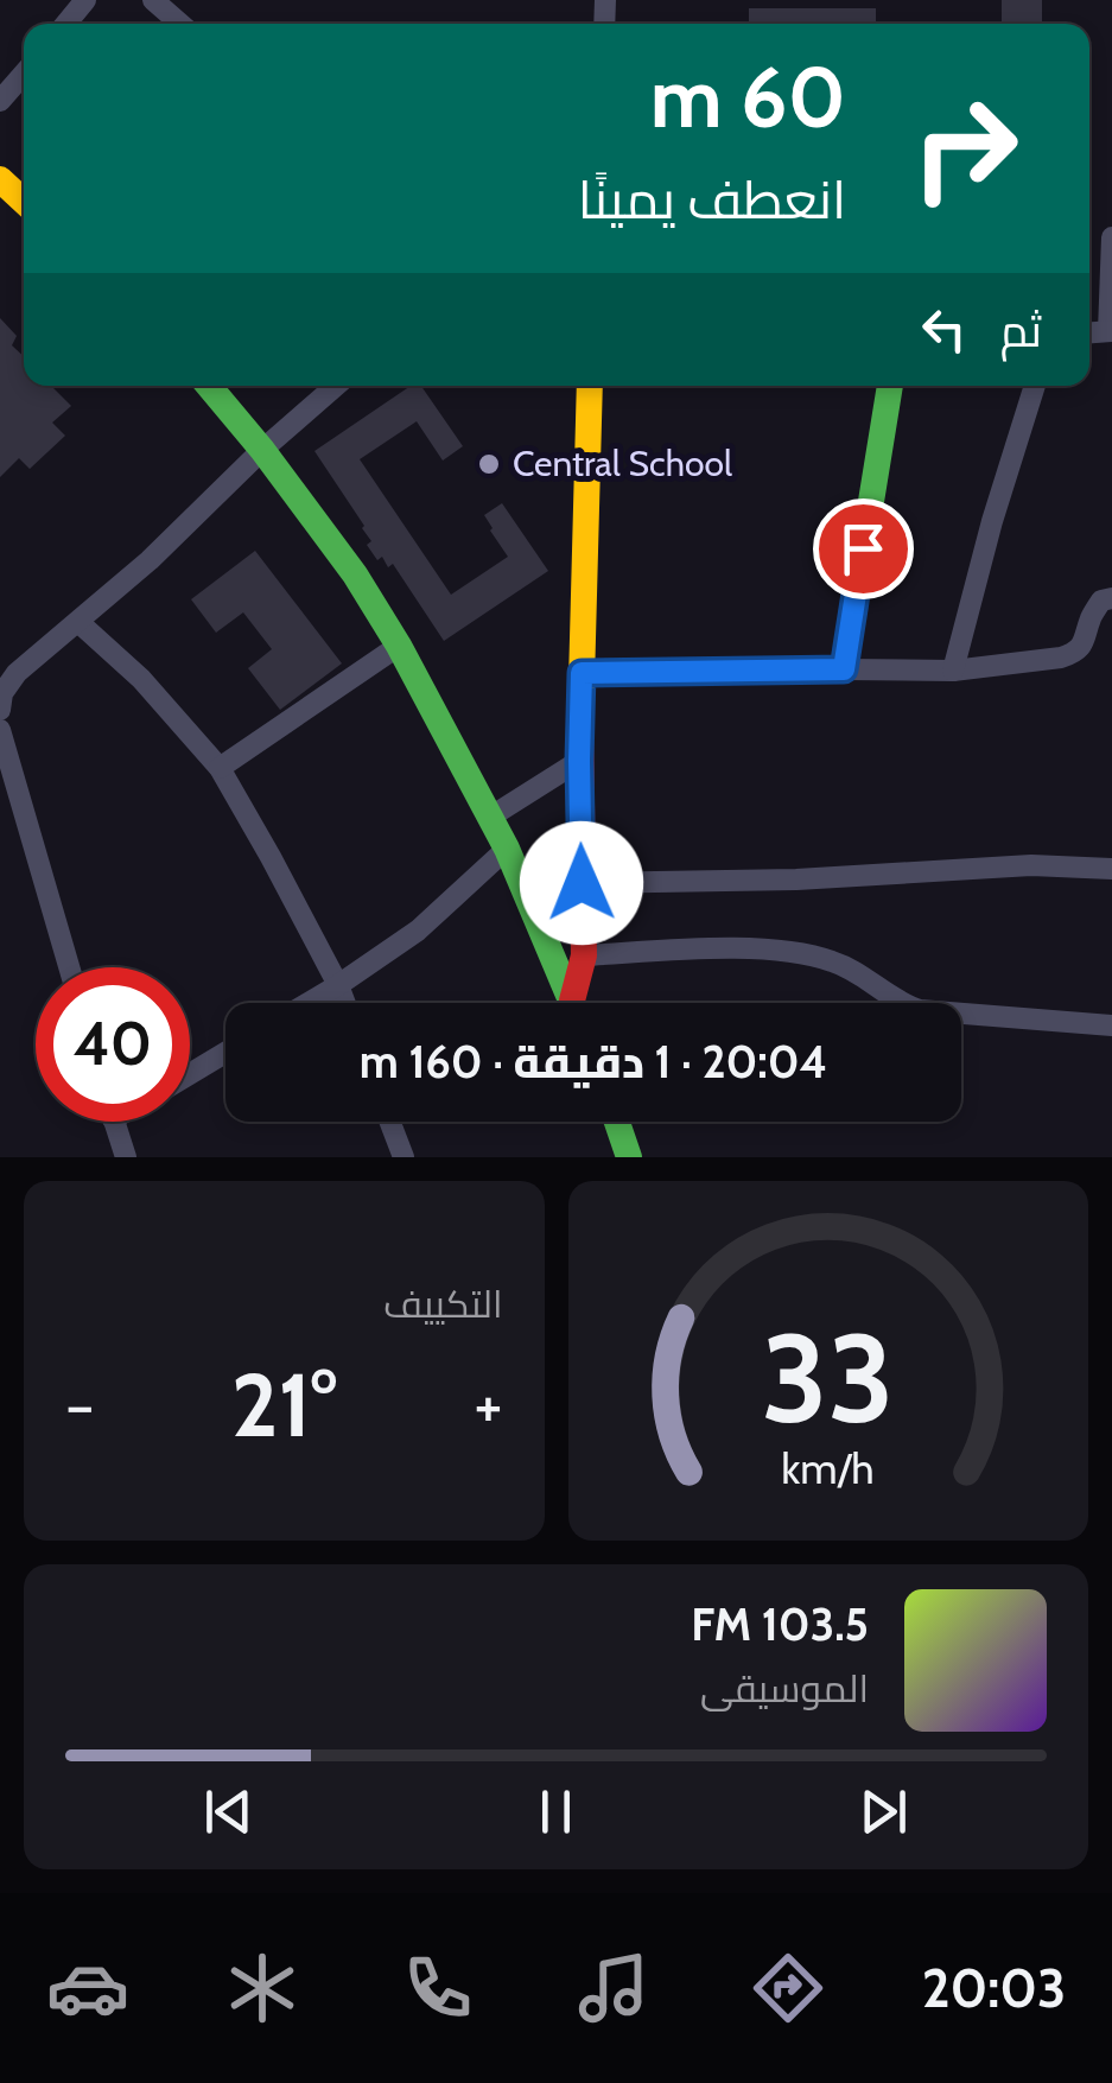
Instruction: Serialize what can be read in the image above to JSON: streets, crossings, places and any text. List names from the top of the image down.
{
  "places": ["Central School"],
  "page": {
    "turn": ["60 m", "انعطف يمينًا"],
    "then": "ثم",
    "limit": "40",
    "trip": "20:04 · 1 دقيقة · 160 m",
    "tile": "التكييف",
    "heat": ["−", "21°", "+"],
    "song": ["103.5 FM", "الموسيقى"],
    "tabs": "20:03",
    "gauge": ["33", "km/h"]
  }
}
